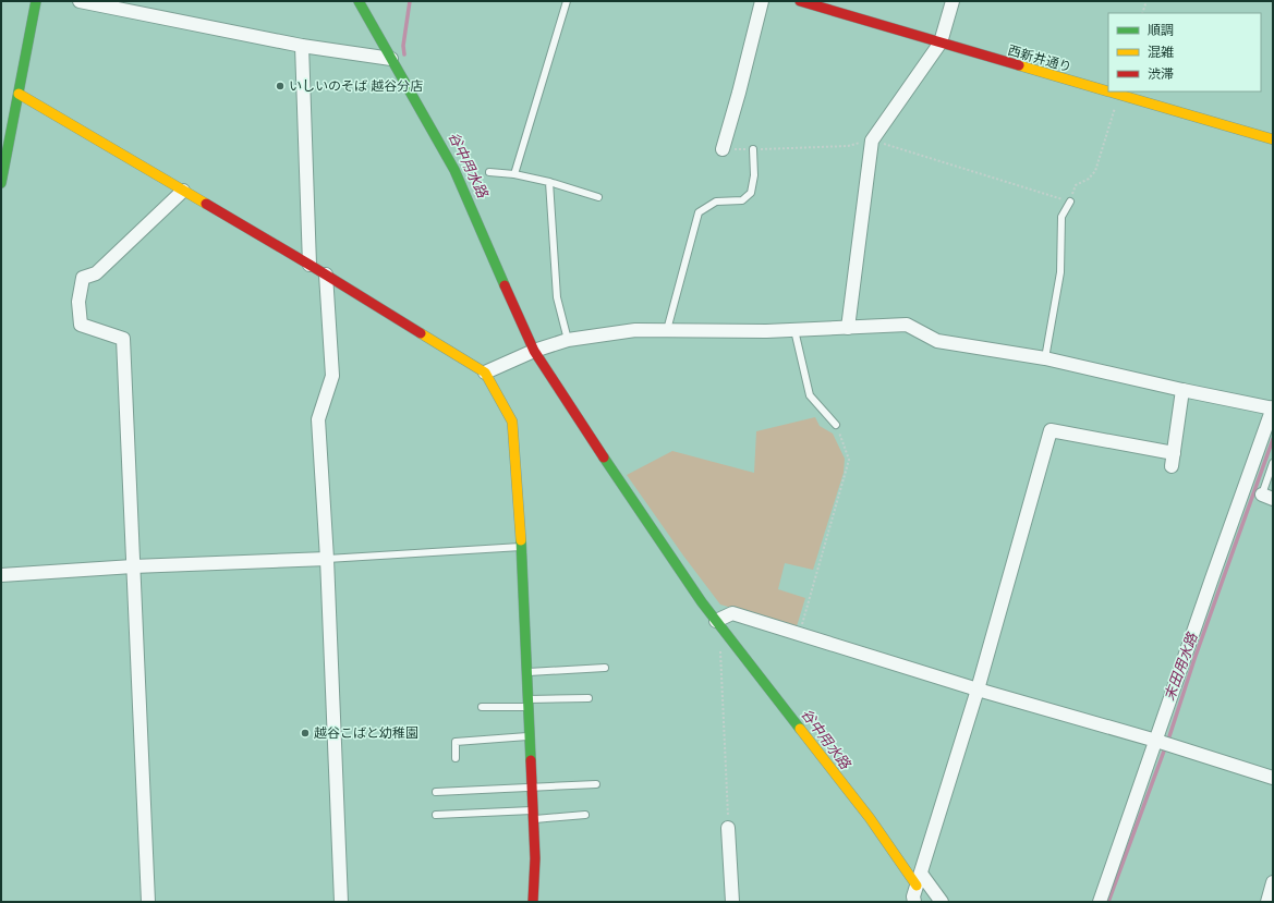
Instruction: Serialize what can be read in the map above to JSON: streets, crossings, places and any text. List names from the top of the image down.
{
  "streets": {
    "street": ["西新井通り"]
  },
  "water": ["谷中用水路", "末田用水路"],
  "places": ["いしいのそば 越谷分店", "越谷こばと幼稚園"],
  "legend": ["順調", "混雑", "渋滞"]
}
